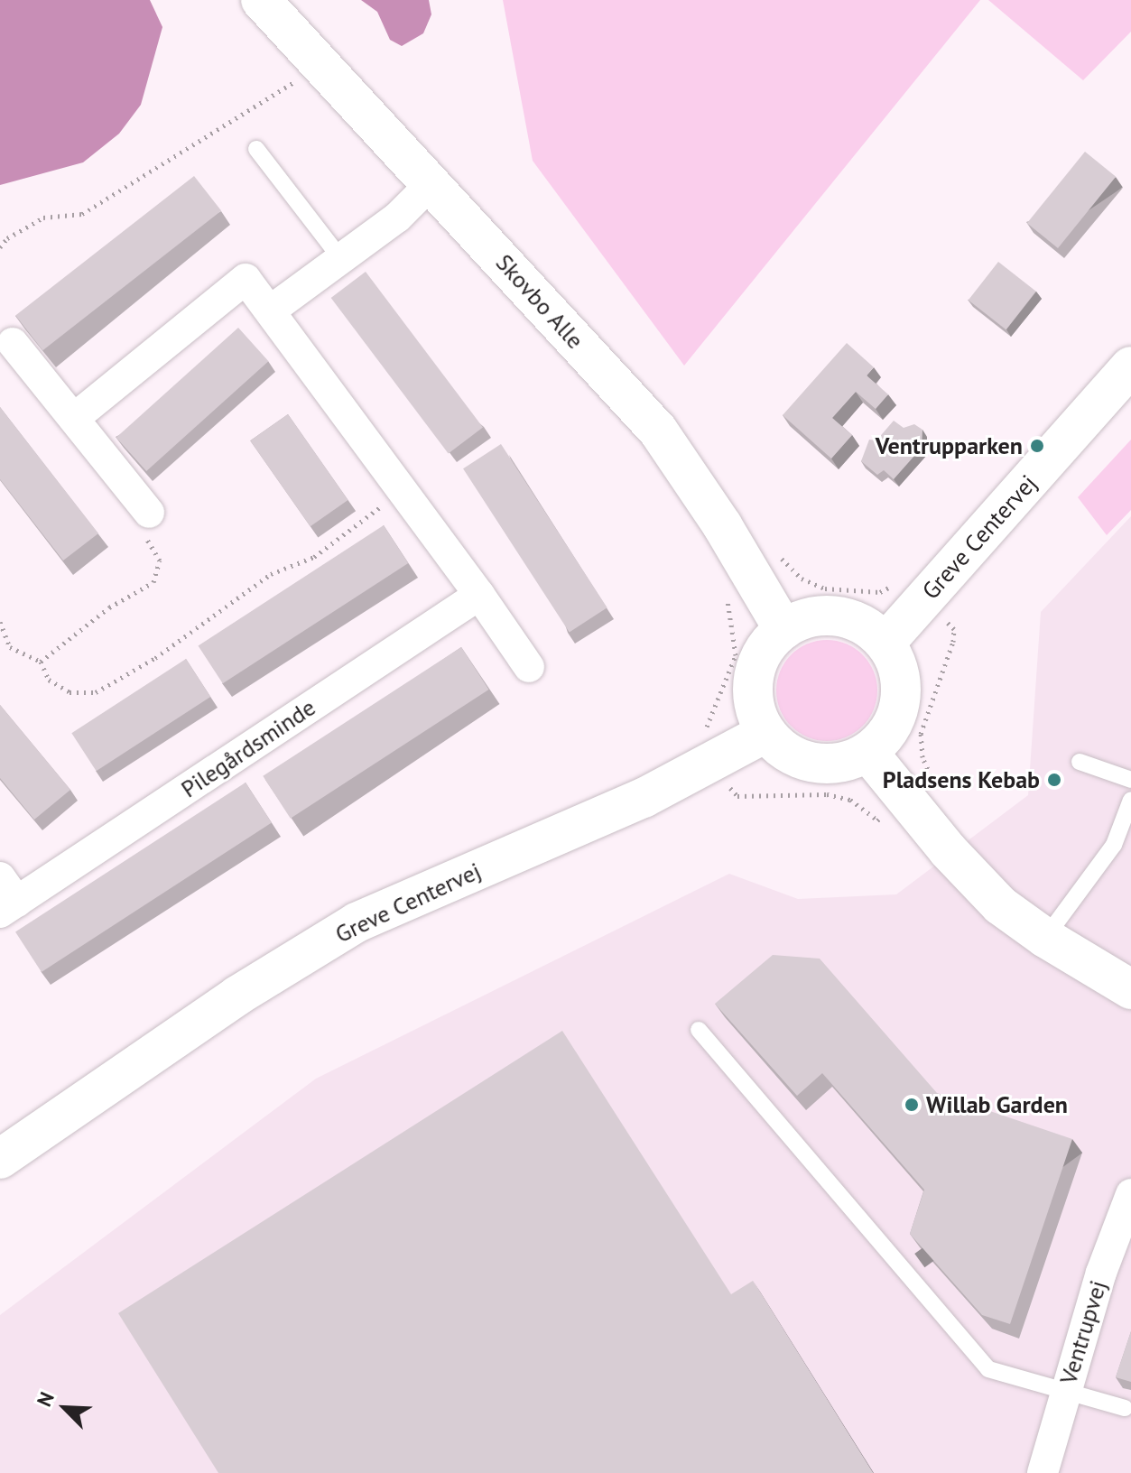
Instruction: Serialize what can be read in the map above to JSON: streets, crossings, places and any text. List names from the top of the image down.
{
  "streets": {
    "street": [
      "Skovbo Alle",
      "Greve Centervej",
      "Pilegårdsminde",
      "Ventrupvej"
    ]
  },
  "crossings": [
    ["Skovbo Alle", "Greve Centervej"]
  ],
  "places": ["Ventrupparken", "Pladsens Kebab", "Willab Garden"],
  "north": "top left"
}
